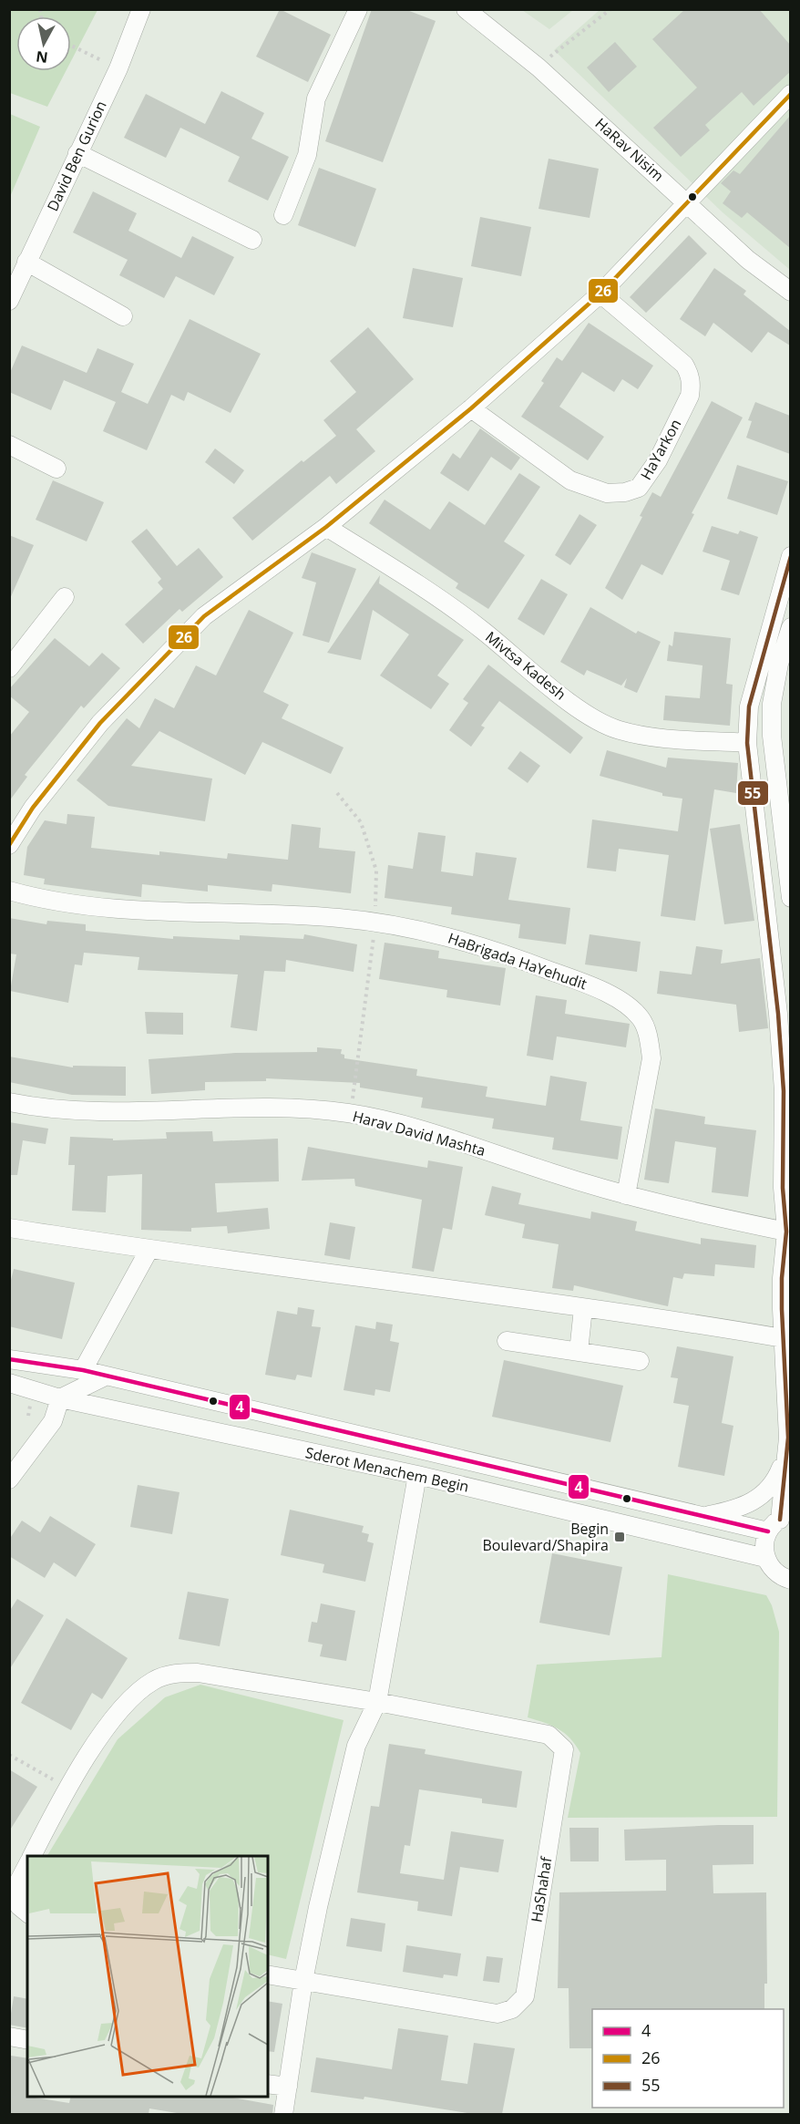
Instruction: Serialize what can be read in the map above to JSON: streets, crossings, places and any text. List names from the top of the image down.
{
  "streets": {
    "street": [
      "HaRav Nisim",
      "David Ben Gurion",
      "HaYarkon",
      "Mivtsa Kadesh",
      "HaBrigada HaYehudit",
      "Harav David Mashta",
      "Sderot Menachem Begin",
      "HaShahaf"
    ]
  },
  "crossings": [
    ["HaBrigada HaYehudit", "Harav David Mashta"]
  ],
  "places": {
    "transit": ["Begin Boulevard/Shapira"]
  },
  "lines": ["transit line 26", "transit line 55", "transit line 4"],
  "legend": ["4", "26", "55"],
  "north": "bottom"
}
